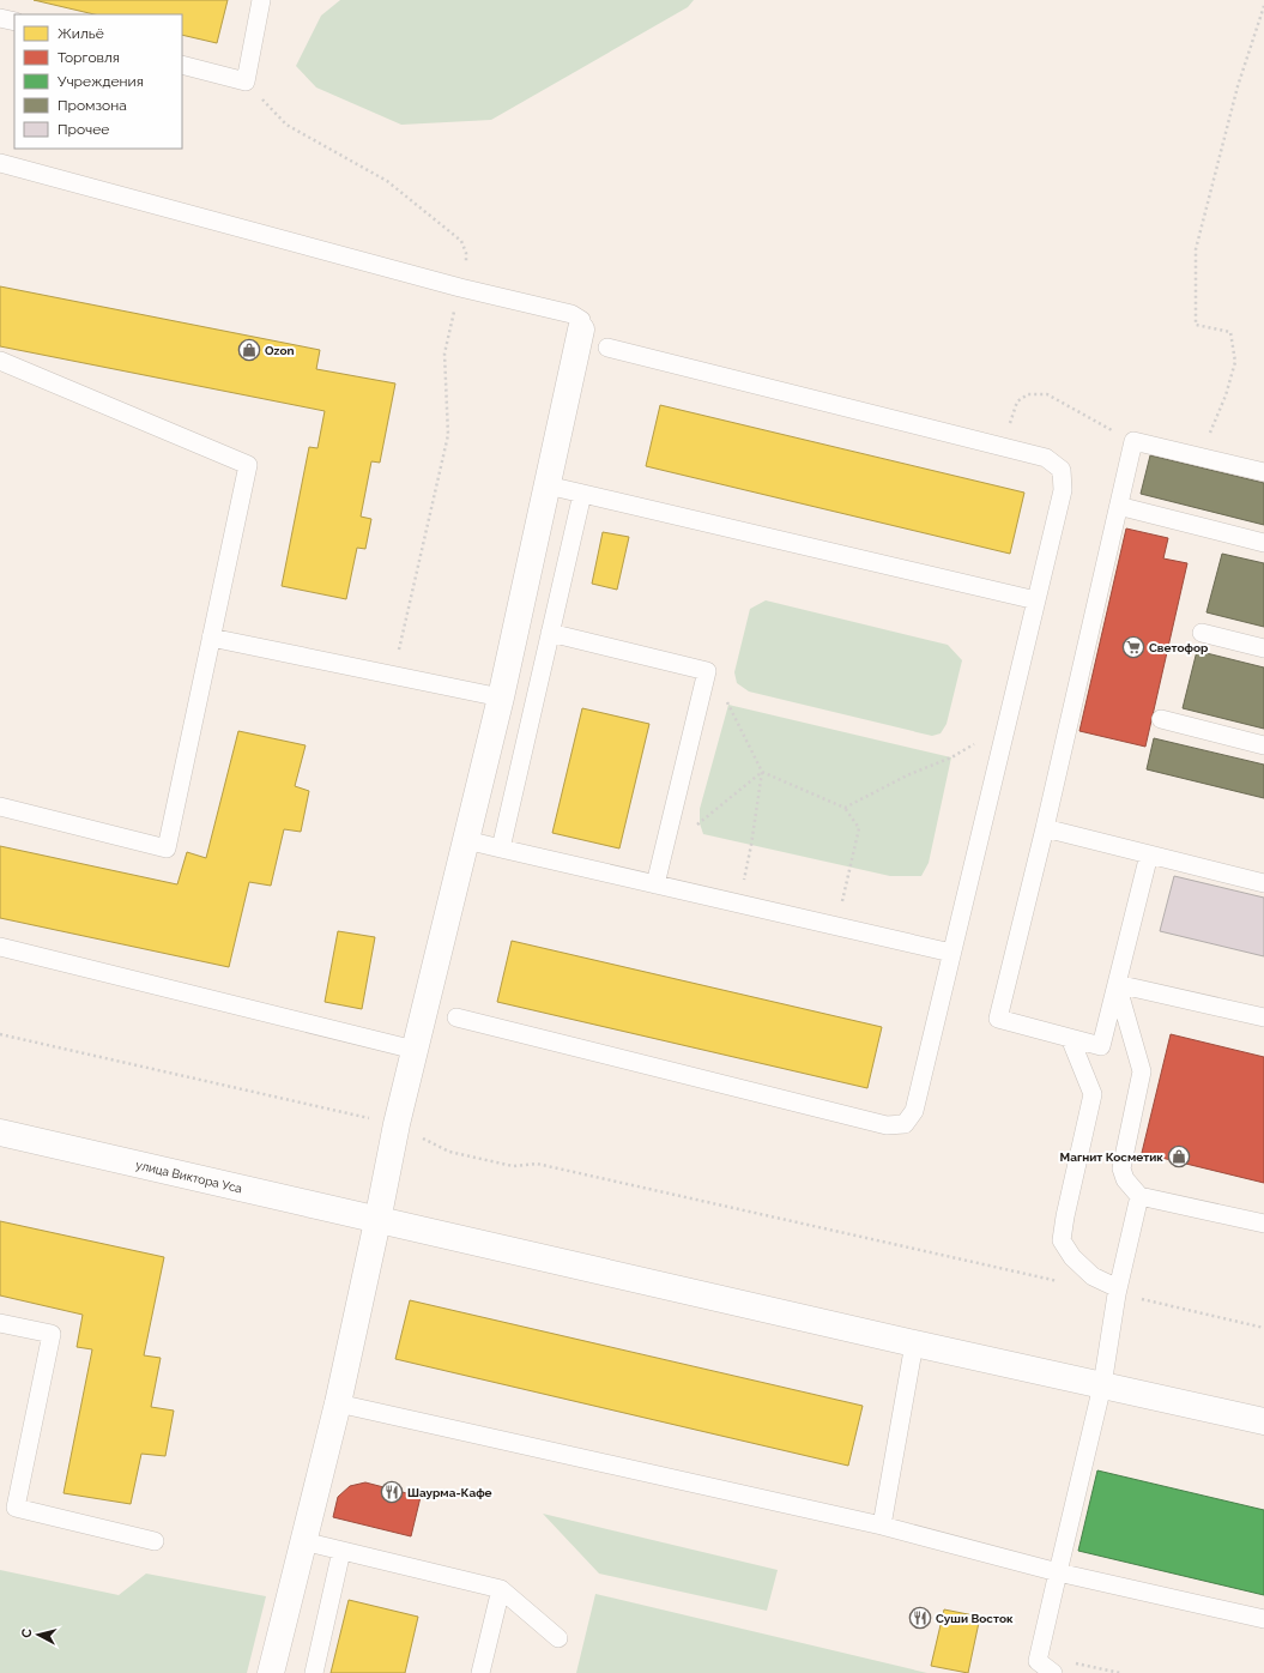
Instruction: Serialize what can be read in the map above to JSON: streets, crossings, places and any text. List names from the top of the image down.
{
  "streets": {
    "street": ["улица Виктора Уса"]
  },
  "places": {
    "shop": ["Ozon", "Магнит Косметик"],
    "supermarket": ["Светофор"],
    "restaurant": ["Шаурма-Кафе", "Суши Восток"]
  },
  "legend": [
    "Жильё",
    "Торговля",
    "Учреждения",
    "Промзона",
    "Прочее"
  ],
  "north": "left"
}
